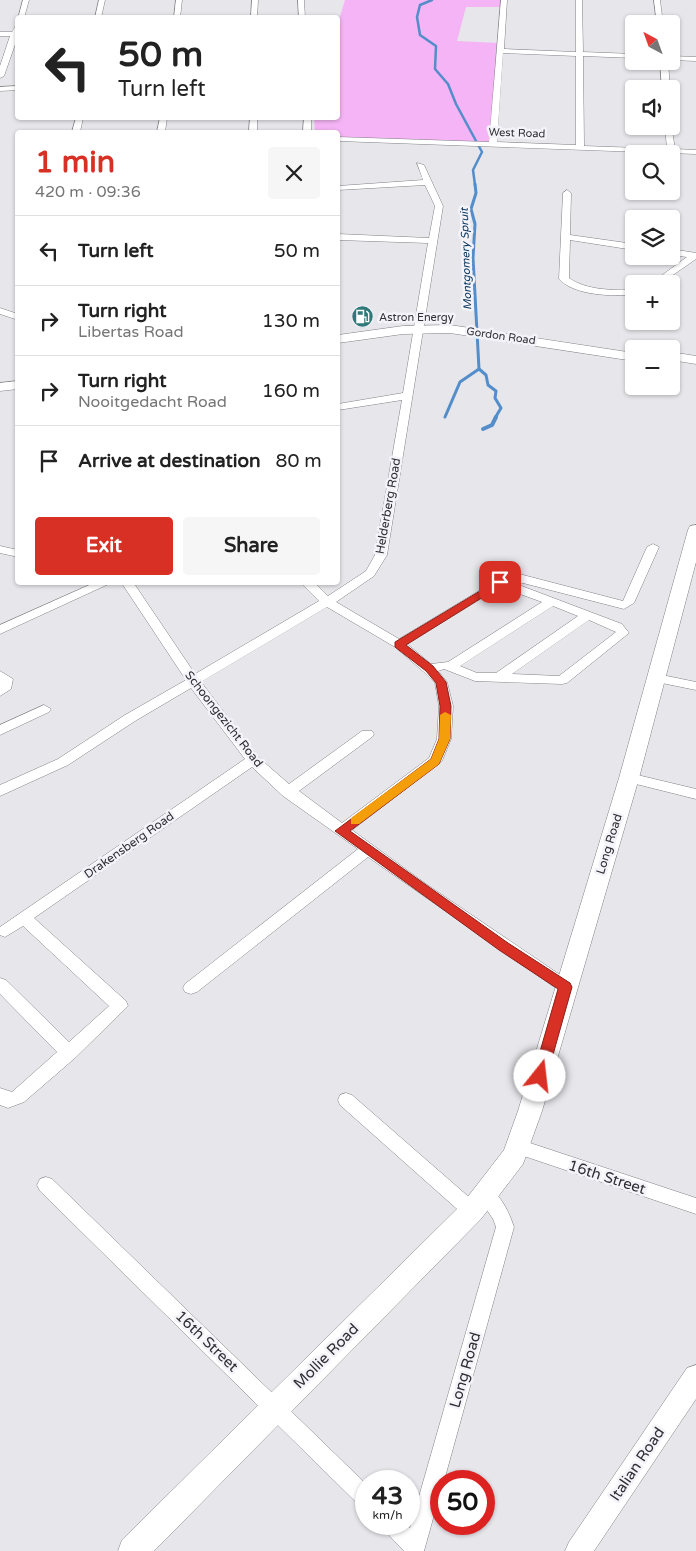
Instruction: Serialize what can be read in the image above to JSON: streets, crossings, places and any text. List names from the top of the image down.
{
  "streets": {
    "main road": ["Long Road", "Mollie Road"],
    "street": [
      "West Road",
      "Gordon Road",
      "Helderberg Road",
      "Schoongezicht Road",
      "Drakensberg Road",
      "16th Street",
      "Italian Road"
    ]
  },
  "crossings": [
    ["Gordon Road", "Helderberg Road"],
    ["Helderberg Road", "Schoongezicht Road"],
    ["Schoongezicht Road", "Long Road"],
    ["Schoongezicht Road", "Drakensberg Road"],
    ["Long Road", "16th Street"],
    ["Long Road", "Mollie Road"],
    ["16th Street", "Mollie Road"]
  ],
  "water": ["Montgomery Spruit"],
  "places": {
    "fuel station": ["Astron Energy"]
  },
  "north": "top left",
  "page": {
    "map_buttons": ["+", "−"],
    "turn": ["50 m", "Turn left"],
    "heading": ["1 min", "420 m · 09:36"],
    "list": [
      {
        "name": "Turn left",
        "value": "50 m"
      },
      {
        "name": "Turn right",
        "note": "Libertas Road",
        "value": "130 m"
      },
      {
        "name": "Turn right",
        "note": "Nooitgedacht Road",
        "value": "160 m"
      },
      {
        "name": "Arrive at destination",
        "value": "80 m"
      }
    ],
    "buttons": ["Exit", "Share"],
    "speed": "43 km/h",
    "limit": "50"
  }
}
